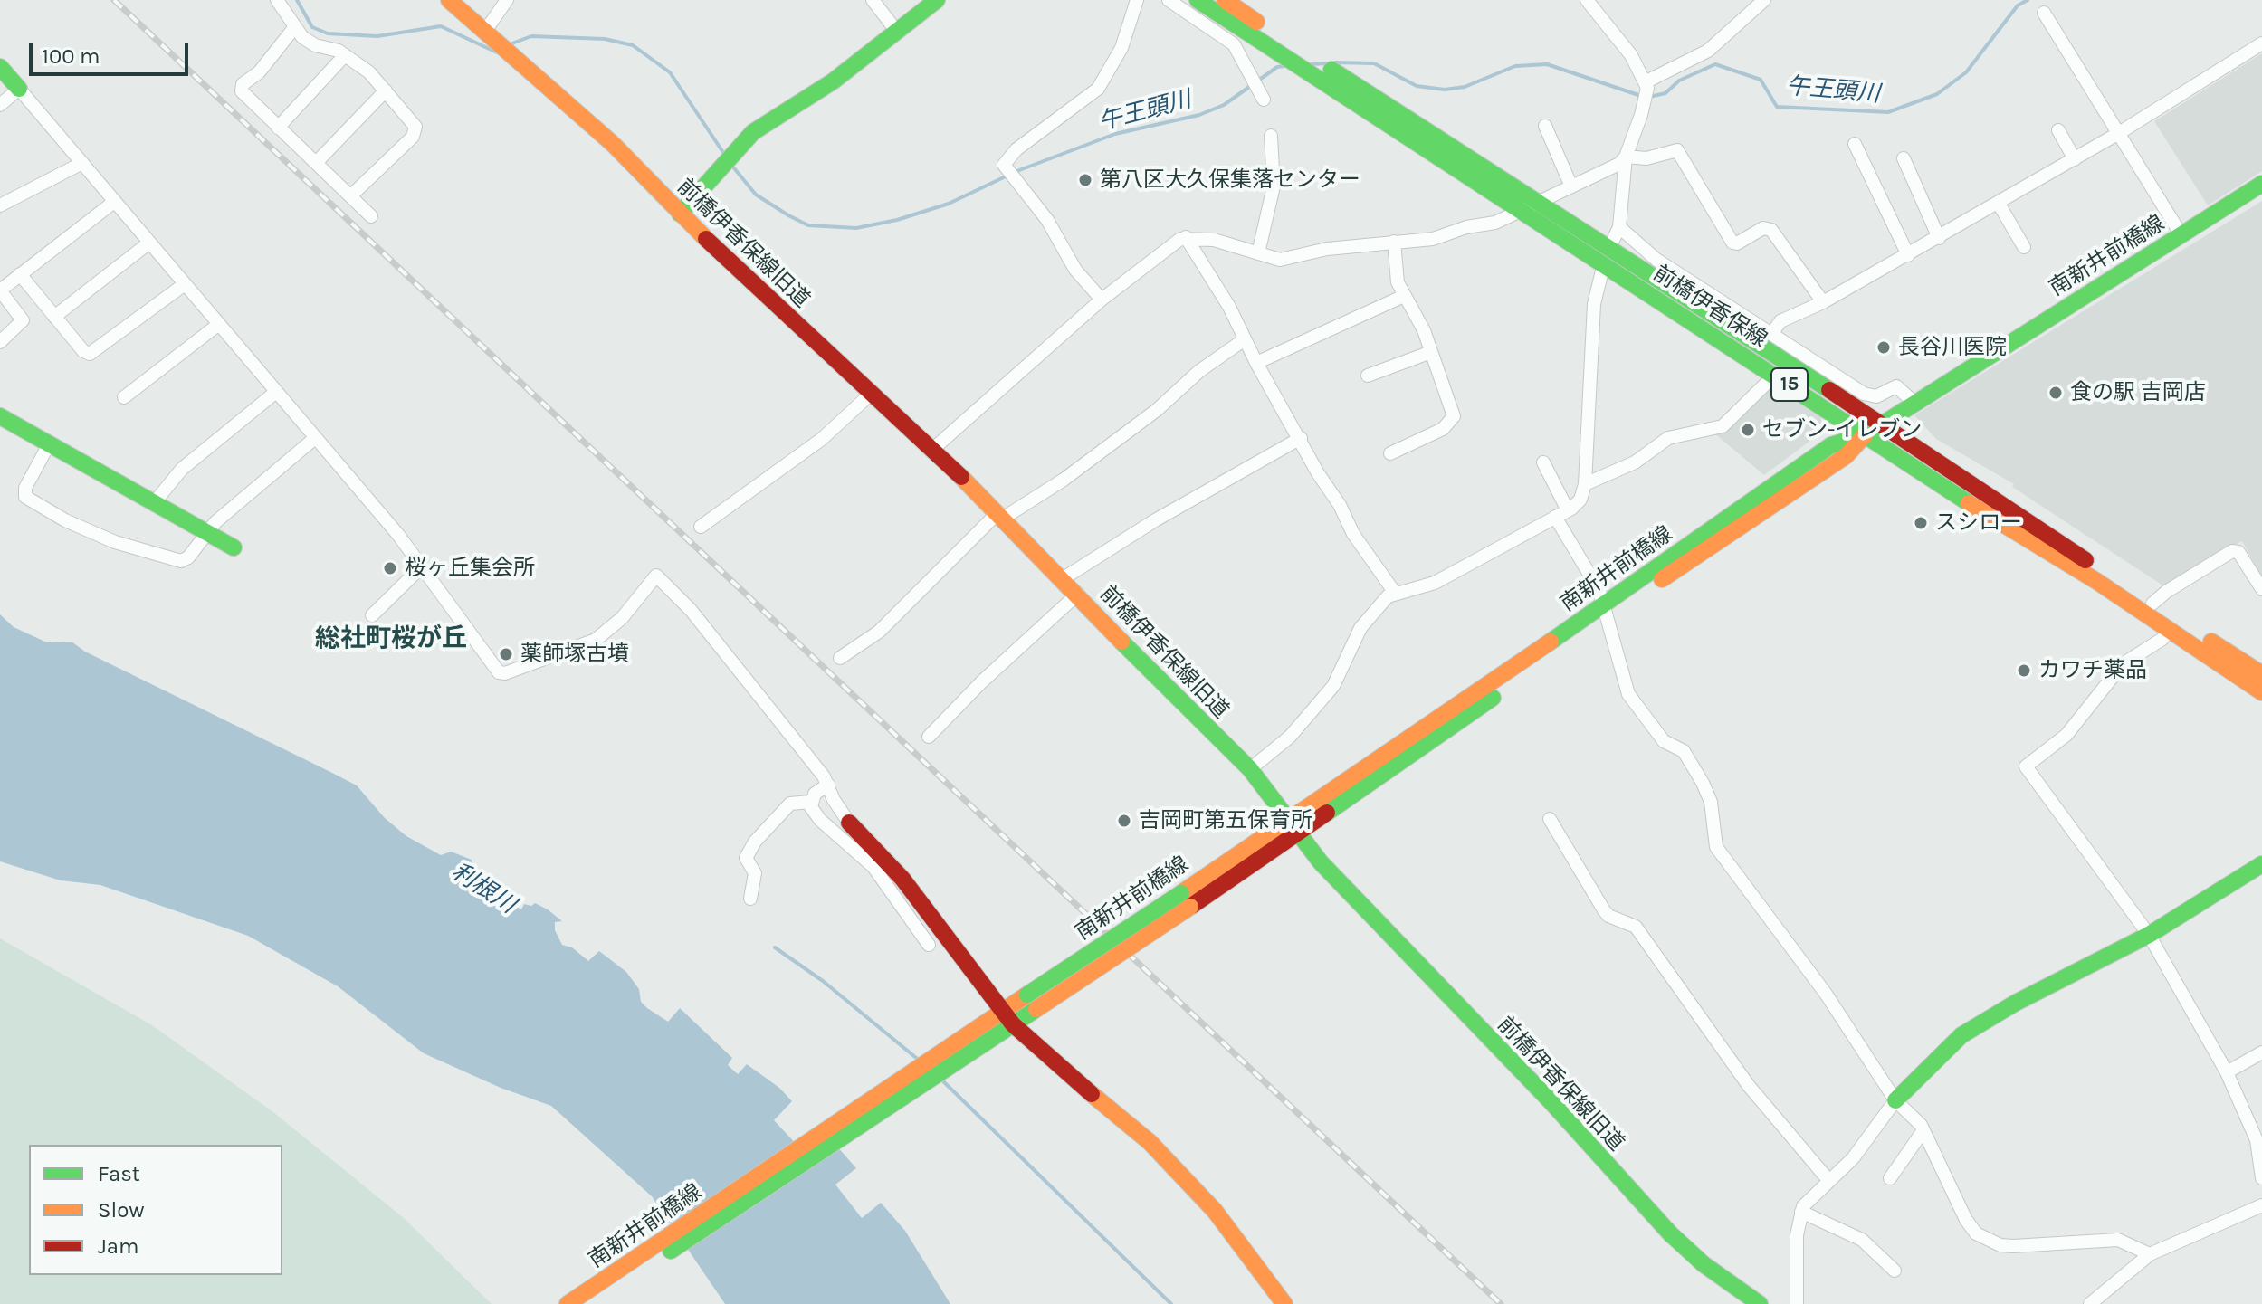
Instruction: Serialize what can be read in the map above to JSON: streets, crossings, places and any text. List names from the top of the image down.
{
  "streets": {
    "main road": [
      "前橋伊香保線旧道",
      "南新井前橋線",
      "前橋伊香保線",
      "15"
    ]
  },
  "crossings": [
    ["前橋伊香保線旧道", "南新井前橋線"],
    ["南新井前橋線", "前橋伊香保線"]
  ],
  "districts": ["総社町桜が丘"],
  "water": ["午王頭川", "利根川"],
  "places": [
    "第八区大久保集落センター",
    "長谷川医院",
    "食の駅 吉岡店",
    "セブン-イレブン",
    "スシロー",
    "桜ヶ丘集会所",
    "薬師塚古墳",
    "カワチ薬品",
    "吉岡町第五保育所"
  ],
  "legend": ["Fast", "Slow", "Jam"],
  "scale_bar": "100 m"
}
